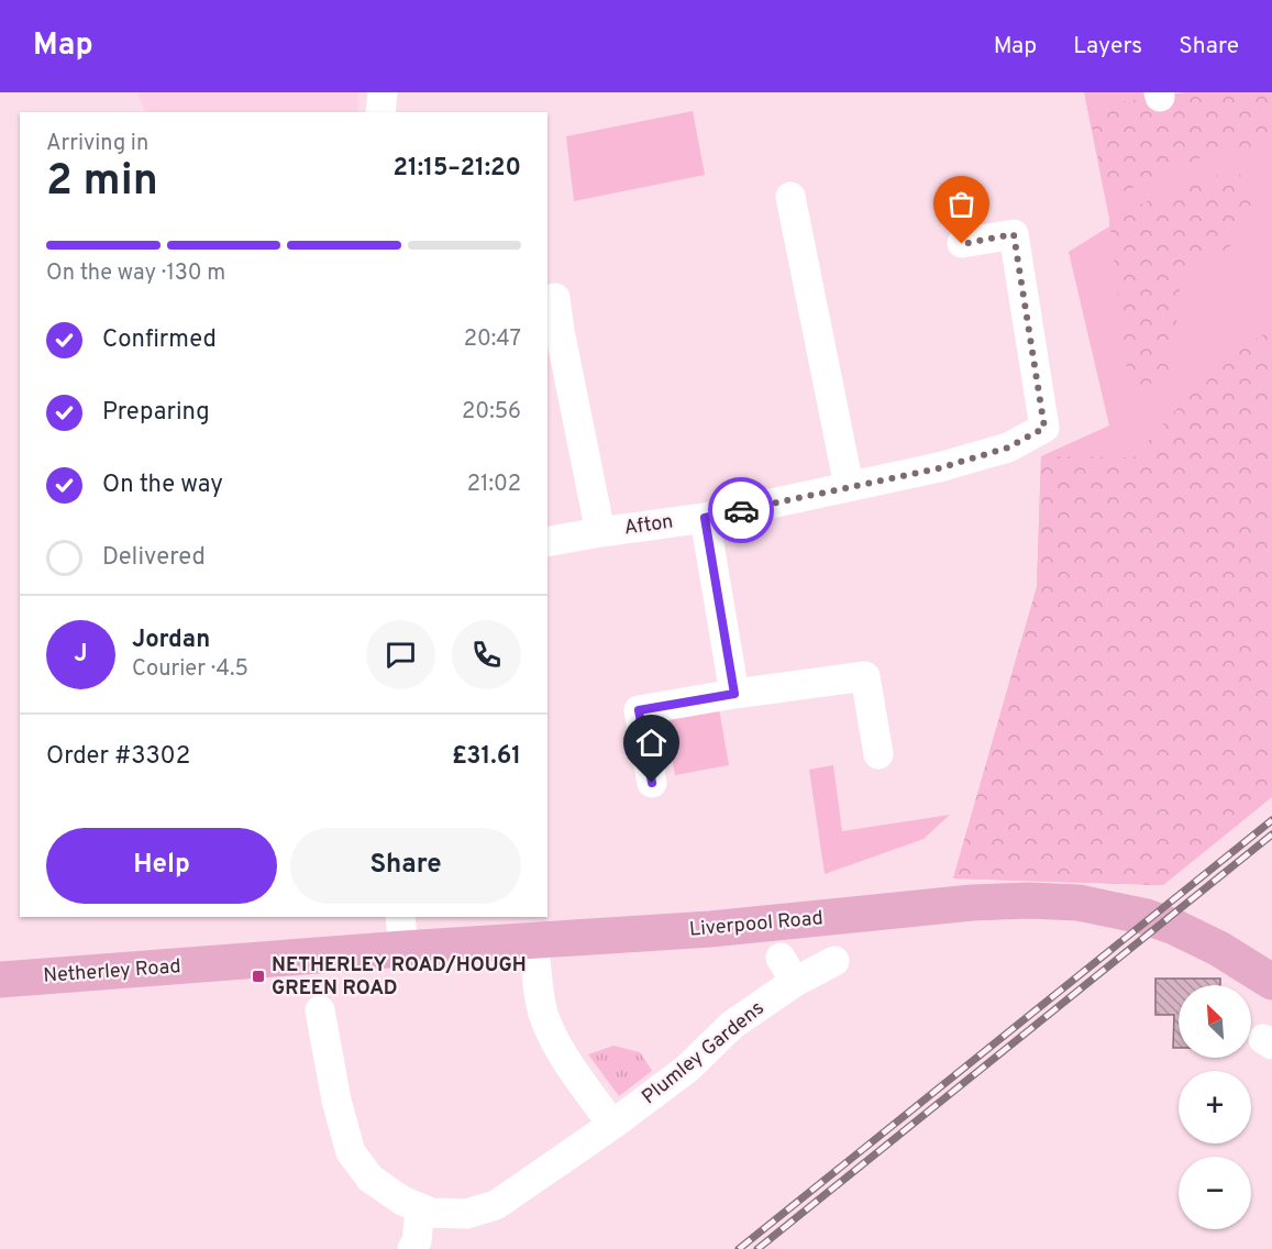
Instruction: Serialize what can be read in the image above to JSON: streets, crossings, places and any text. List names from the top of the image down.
{
  "streets": {
    "main road": ["Liverpool Road", "Netherley Road"],
    "street": ["Afton", "Plumley Gardens"]
  },
  "crossings": [
    ["Liverpool Road", "Netherley Road"]
  ],
  "places": {
    "transit": ["NETHERLEY ROAD/HOUGH GREEN ROAD"]
  },
  "north": "top left",
  "page": {
    "header": "Map",
    "nav": ["Map", "Layers", "Share"],
    "heading": ["2 min", "Arriving in", "21:15–21:20"],
    "panel": [
      "Jordan",
      "Courier · 4.5",
      "Order #3302",
      "£31.61"
    ],
    "bar": "On the way · 130 m",
    "list": [
      ["Confirmed", "20:47"],
      ["Preparing", "20:56"],
      ["On the way", "21:02"],
      "Delivered"
    ],
    "round": "J",
    "buttons": ["Help", "Share"],
    "map_buttons": ["+", "−"]
  }
}
